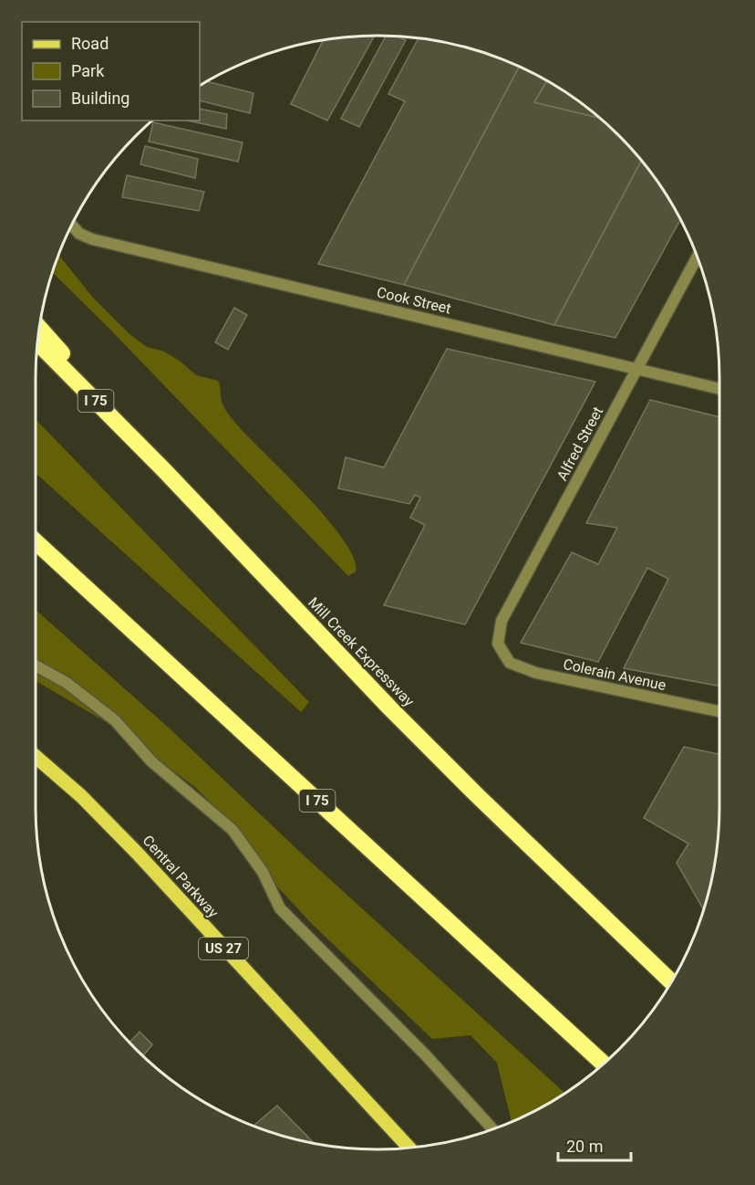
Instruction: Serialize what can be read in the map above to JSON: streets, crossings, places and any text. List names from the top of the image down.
{
  "streets": {
    "highway": ["I 75", "Mill Creek Expressway"],
    "main road": ["Central Parkway", "US 27"],
    "street": ["Cook Street", "Alfred Street", "Colerain Avenue"]
  },
  "crossings": [
    ["Cook Street", "Alfred Street"],
    ["Alfred Street", "Colerain Avenue"]
  ],
  "legend": ["Road", "Park", "Building"],
  "scale_bar": "20 m"
}
